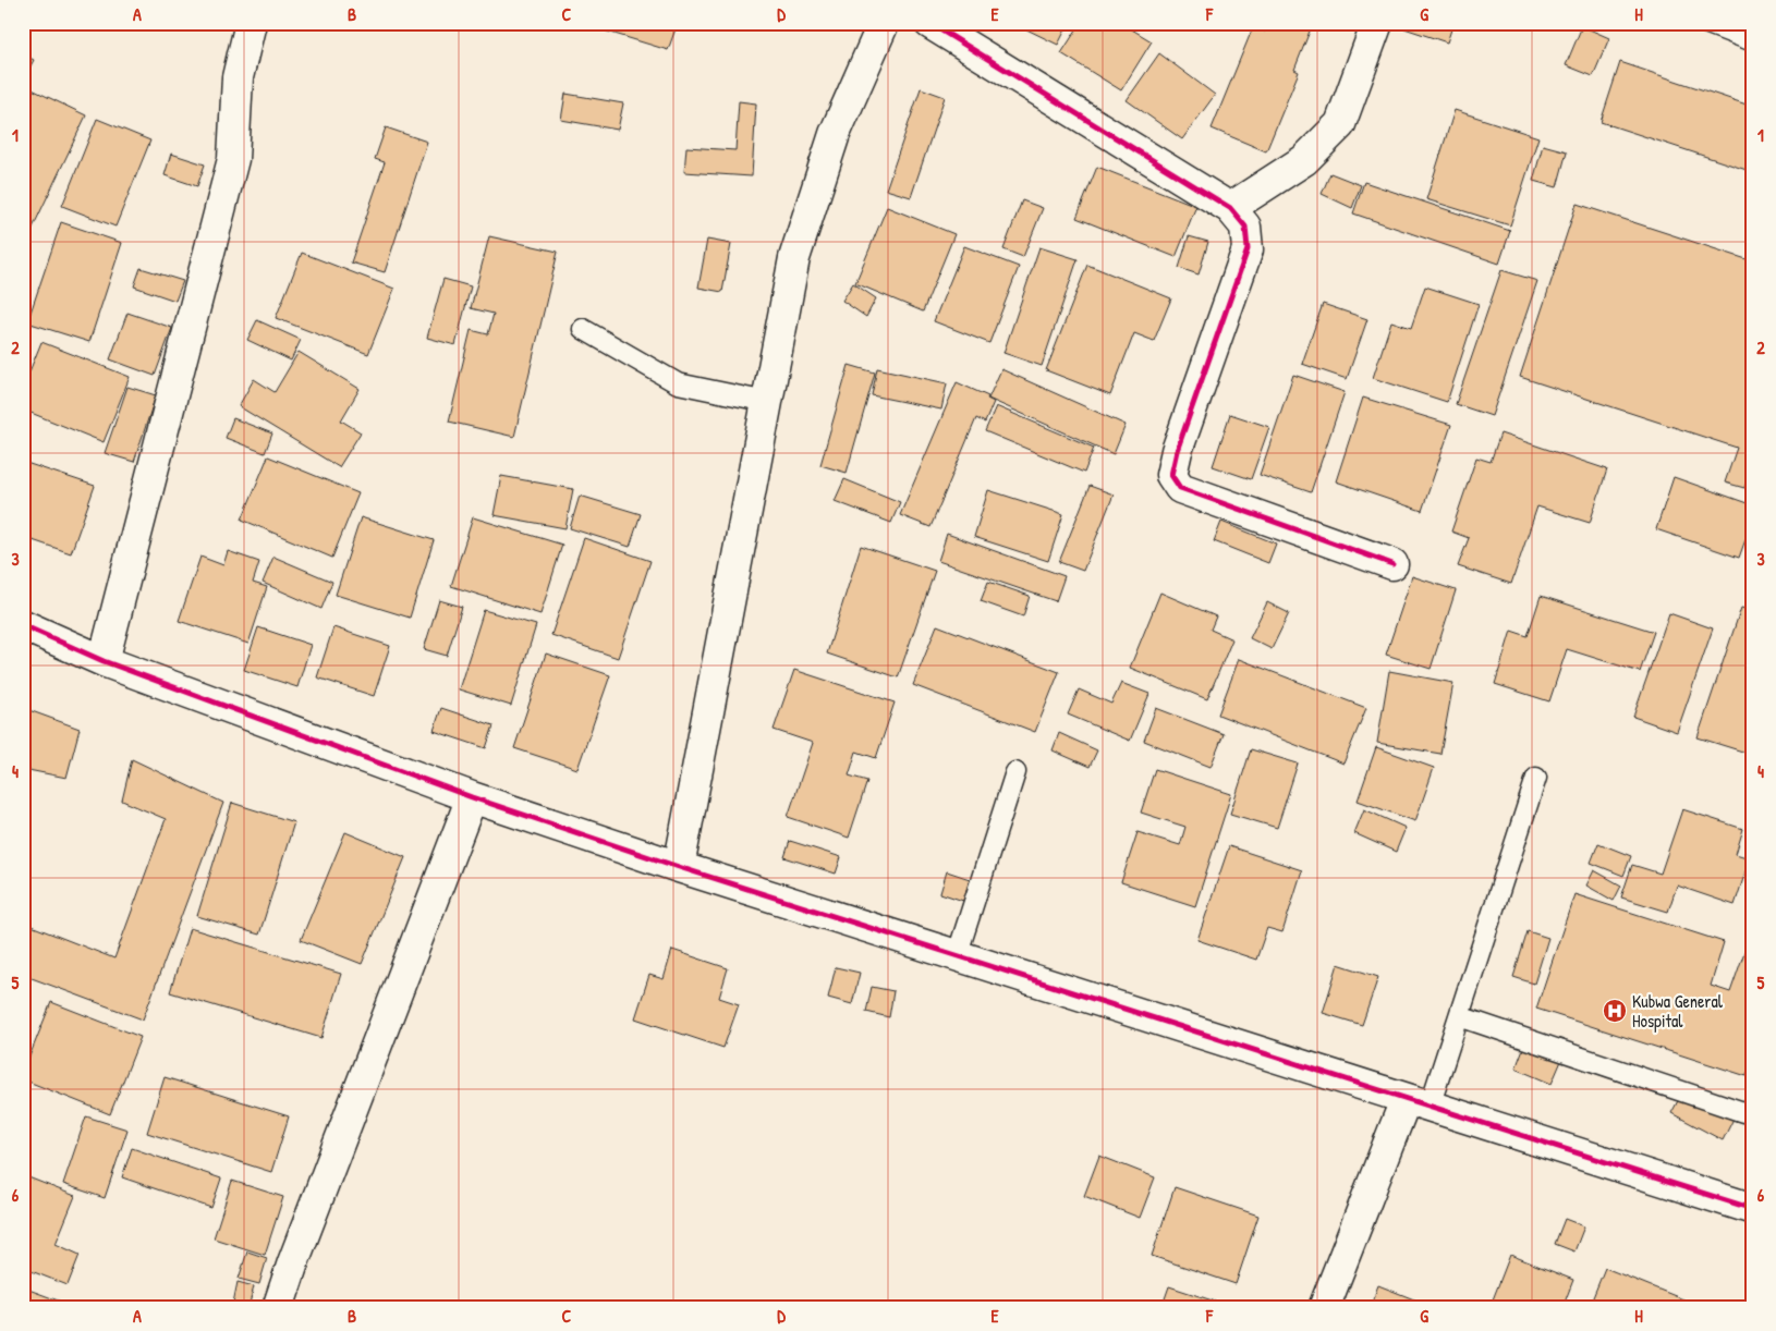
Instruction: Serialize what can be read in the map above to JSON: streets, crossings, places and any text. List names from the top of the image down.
{
  "places": {
    "hospital": ["Kubwa General Hospital"]
  },
  "grid": {
    "columns": [
      "A",
      "B",
      "C",
      "D",
      "E",
      "F",
      "G",
      "H"
    ],
    "rows": [
      "1",
      "2",
      "3",
      "4",
      "5",
      "6"
    ]
  }
}
